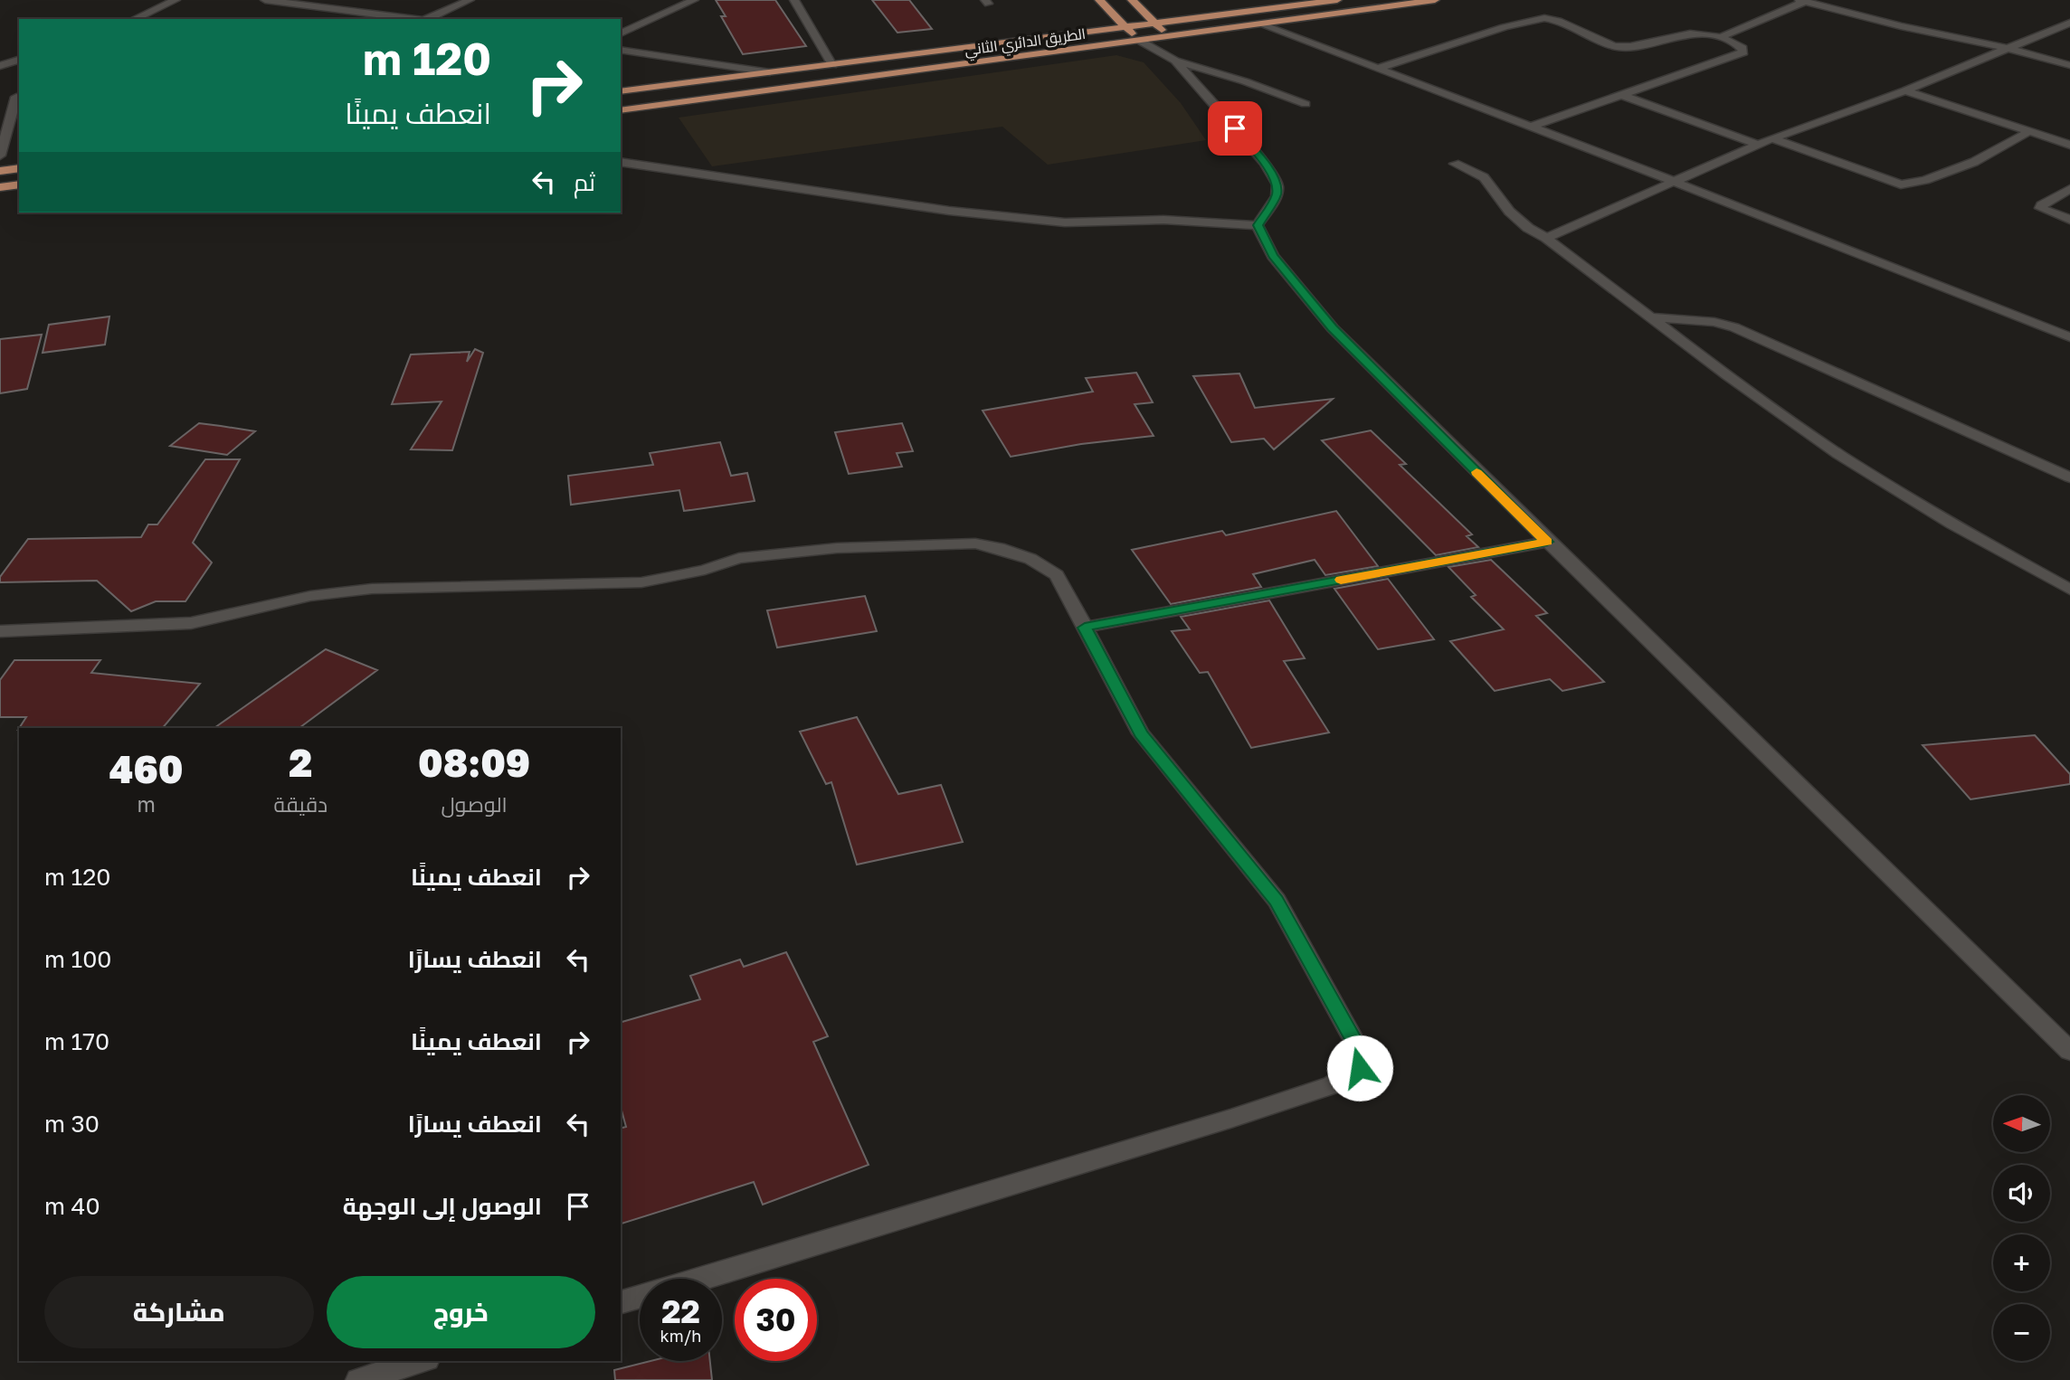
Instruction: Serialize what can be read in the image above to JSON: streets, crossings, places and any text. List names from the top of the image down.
{
  "streets": {
    "main road": ["الطريق الدائري الثاني"]
  },
  "north": "left",
  "page": {
    "turn": ["120 m", "انعطف يمينًا"],
    "then": "ثم",
    "eta": [
      "08:09",
      "الوصول",
      "2",
      "دقيقة",
      "460",
      "m"
    ],
    "list": [
      {
        "name": "انعطف يمينًا",
        "value": "120 m"
      },
      {
        "name": "انعطف يسارًا",
        "value": "100 m"
      },
      {
        "name": "انعطف يمينًا",
        "value": "170 m"
      },
      {
        "name": "انعطف يسارًا",
        "value": "30 m"
      },
      {
        "name": "الوصول إلى الوجهة",
        "value": "40 m"
      }
    ],
    "map_buttons": ["+", "−"],
    "buttons": ["خروج", "مشاركة"],
    "speed": "22 km/h",
    "limit": "30"
  }
}
